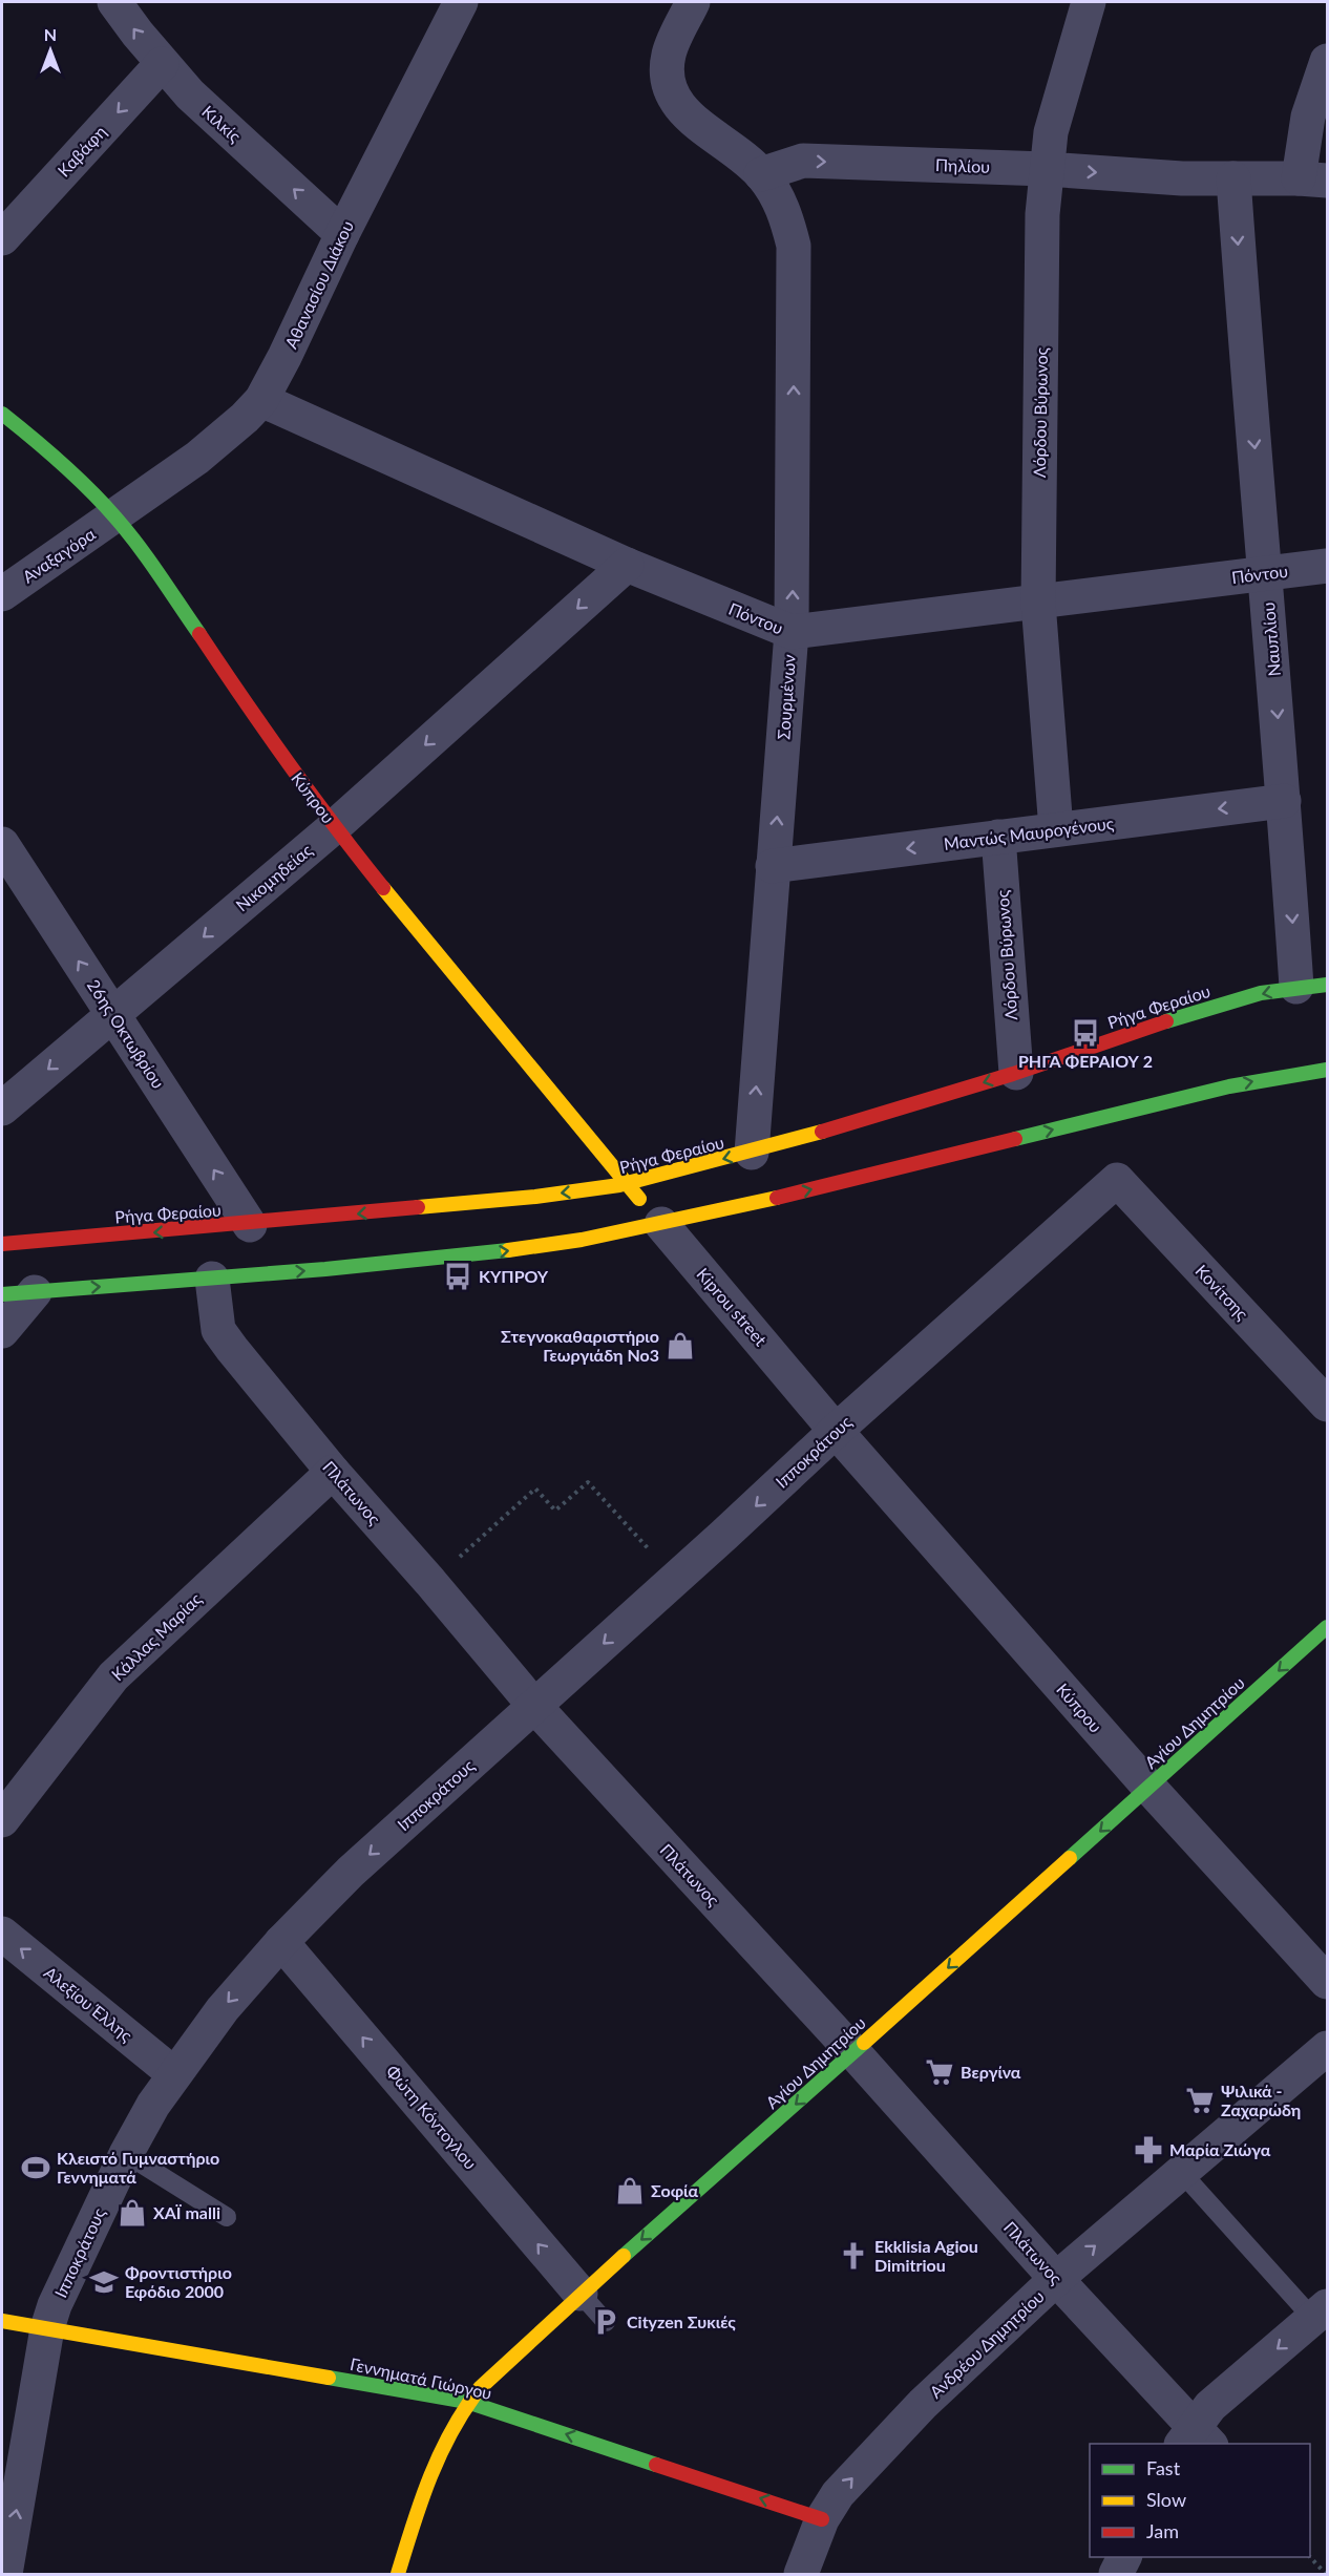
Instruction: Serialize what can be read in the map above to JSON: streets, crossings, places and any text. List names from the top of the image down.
{
  "streets": {
    "street": [
      "Κιλκίς",
      "Καβάφη",
      "Πηλίου",
      "Αθανασίου Διάκου",
      "Λόρδου Βύρωνος",
      "Αναξαγόρα",
      "Πόντου",
      "Ναυπλίου",
      "Σουρμένων",
      "Κύπρου",
      "Μαντώς Μαυρογένους",
      "Νικομηδείας",
      "Ρήγα Φεραίου",
      "26ης Οκτωβρίου",
      "Κονίτσης",
      "Kiprou street",
      "Ιπποκράτους",
      "Πλάτωνος",
      "Κάλλας Μαρίας",
      "Αγίου Δημητρίου",
      "Αλεξίου Έλλης",
      "Φώτη Κόντογλου",
      "Ανδρέου Δημητρίου",
      "Γεννηματά Γιώργου"
    ]
  },
  "crossings": [
    ["Κιλκίς", "Καβάφη"],
    ["Κιλκίς", "Αθανασίου Διάκου"],
    ["Πηλίου", "Λόρδου Βύρωνος"],
    ["Πηλίου", "Ναυπλίου"],
    ["Πηλίου", "Σουρμένων"],
    ["Αθανασίου Διάκου", "Αναξαγόρα"],
    ["Αθανασίου Διάκου", "Πόντου"],
    ["Αθανασίου Διάκου", "Κύπρου"],
    ["Λόρδου Βύρωνος", "Πόντου"],
    ["Λόρδου Βύρωνος", "Μαντώς Μαυρογένους"],
    ["Λόρδου Βύρωνος", "Ρήγα Φεραίου"],
    ["Αναξαγόρα", "Κύπρου"],
    ["Πόντου", "Ναυπλίου"],
    ["Πόντου", "Σουρμένων"],
    ["Πόντου", "Νικομηδείας"],
    ["Ναυπλίου", "Μαντώς Μαυρογένους"],
    ["Ναυπλίου", "Ρήγα Φεραίου"],
    ["Σουρμένων", "Μαντώς Μαυρογένους"],
    ["Σουρμένων", "Ρήγα Φεραίου"],
    ["Κύπρου", "Νικομηδείας"],
    ["Κύπρου", "Ρήγα Φεραίου"],
    ["Κύπρου", "Kiprou street"],
    ["Κύπρου", "Ιπποκράτους"],
    ["Κύπρου", "Αγίου Δημητρίου"],
    ["Νικομηδείας", "26ης Οκτωβρίου"],
    ["Ρήγα Φεραίου", "26ης Οκτωβρίου"],
    ["Ρήγα Φεραίου", "Kiprou street"],
    ["Κονίτσης", "Ιπποκράτους"],
    ["Kiprou street", "Ιπποκράτους"],
    ["Ιπποκράτους", "Πλάτωνος"],
    ["Ιπποκράτους", "Αλεξίου Έλλης"],
    ["Ιπποκράτους", "Φώτη Κόντογλου"],
    ["Ιπποκράτους", "Γεννηματά Γιώργου"],
    ["Πλάτωνος", "Κάλλας Μαρίας"],
    ["Πλάτωνος", "Αγίου Δημητρίου"],
    ["Πλάτωνος", "Ανδρέου Δημητρίου"],
    ["Αγίου Δημητρίου", "Φώτη Κόντογλου"],
    ["Αγίου Δημητρίου", "Γεννηματά Γιώργου"],
    ["Ανδρέου Δημητρίου", "Γεννηματά Γιώργου"]
  ],
  "one_way": [
    "Κιλκίς",
    "Καβάφη",
    "Πηλίου",
    "Ναυπλίου",
    "Σουρμένων",
    "Νικομηδείας",
    "26ης Οκτωβρίου",
    "Αγίου Δημητρίου",
    "Αλεξίου Έλλης",
    "Φώτη Κόντογλου",
    "Γεννηματά Γιώργου"
  ],
  "places": {
    "bus stop": ["ΡΗΓΑ ΦΕΡΑΙΟΥ 2", "ΚΥΠΡΟΥ"],
    "shop": ["Στεγνοκαθαριστήριο Γεωργιάδη Νο3", "Σοφία", "ΧΑΪ malli"],
    "supermarket": ["Βεργίνα", "Ψιλικά - Ζαχαρώδη"],
    "pharmacy": ["Μαρία Ζιώγα"],
    "sports": ["Κλειστό Γυμναστήριο Γεννηματά"],
    "church": ["Ekklisia Agiou Dimitriou"],
    "school or university": ["Φροντιστήριο Εφόδιο 2000"],
    "parking": ["Cityzen Συκιές"]
  },
  "legend": ["Fast", "Slow", "Jam"],
  "north": "top"
}
